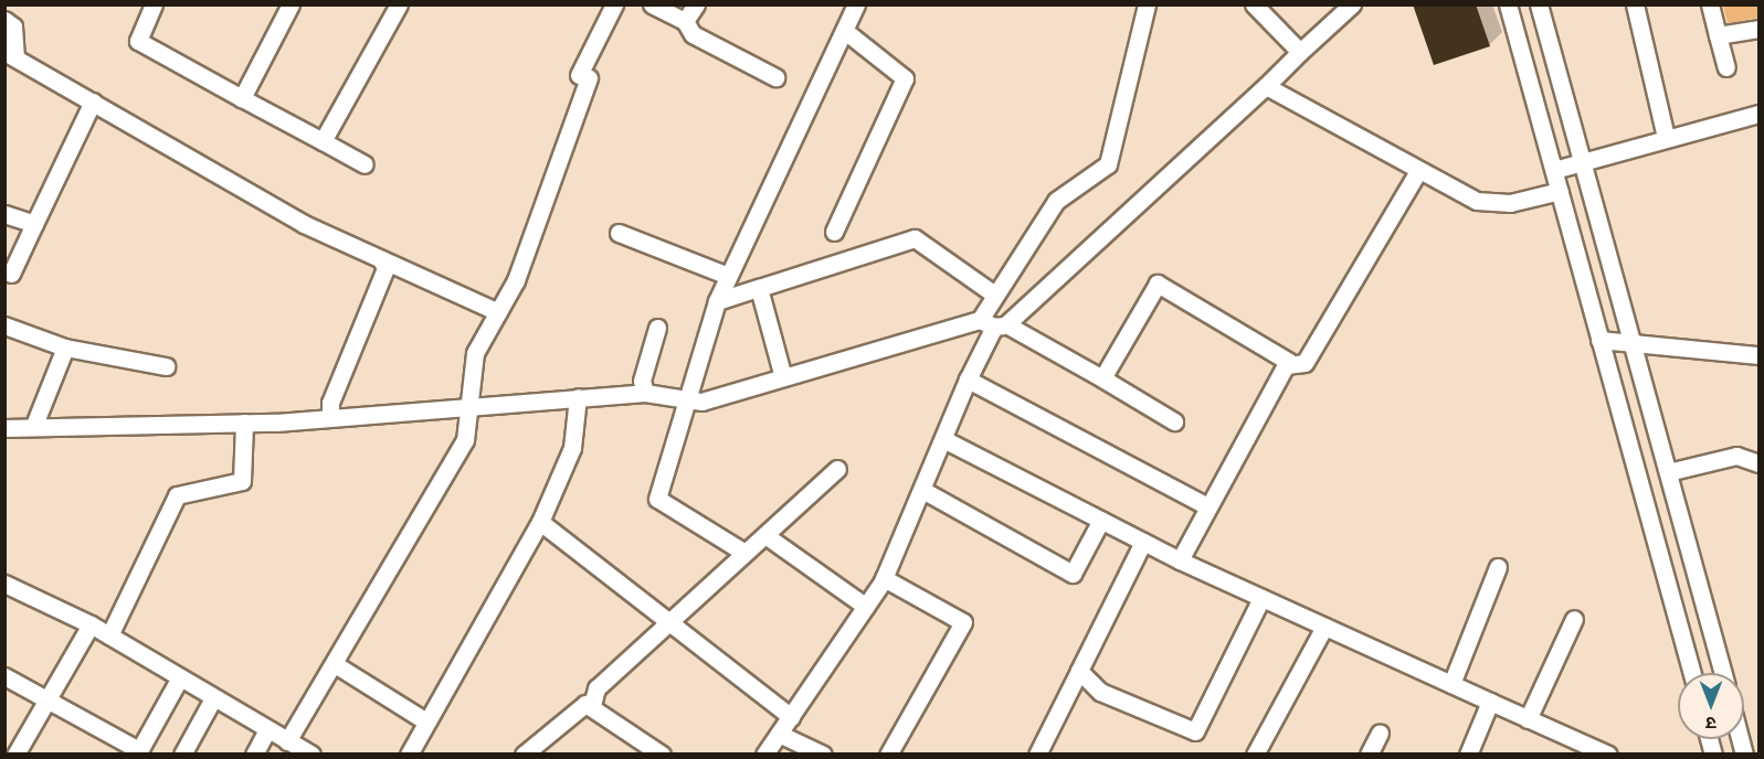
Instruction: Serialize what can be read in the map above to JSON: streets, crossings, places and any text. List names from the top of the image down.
{
  "north": "bottom"
}
